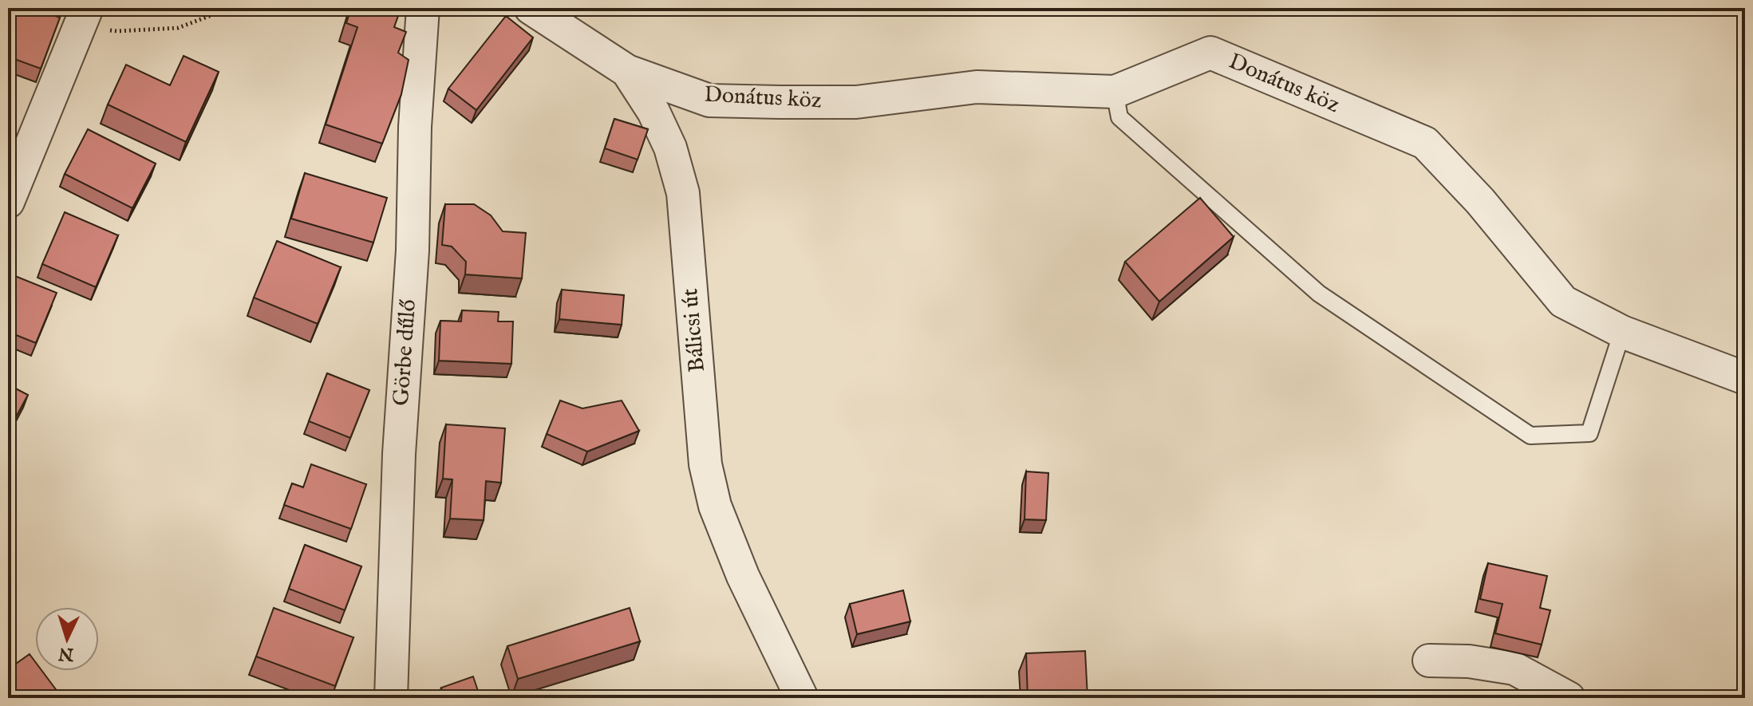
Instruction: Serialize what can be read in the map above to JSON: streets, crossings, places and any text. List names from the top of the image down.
{
  "streets": {
    "street": ["Donátus köz", "Bálicsi út", "Görbe dűlő"]
  },
  "crossings": [
    ["Donátus köz", "Bálicsi út"]
  ],
  "north": "bottom"
}
